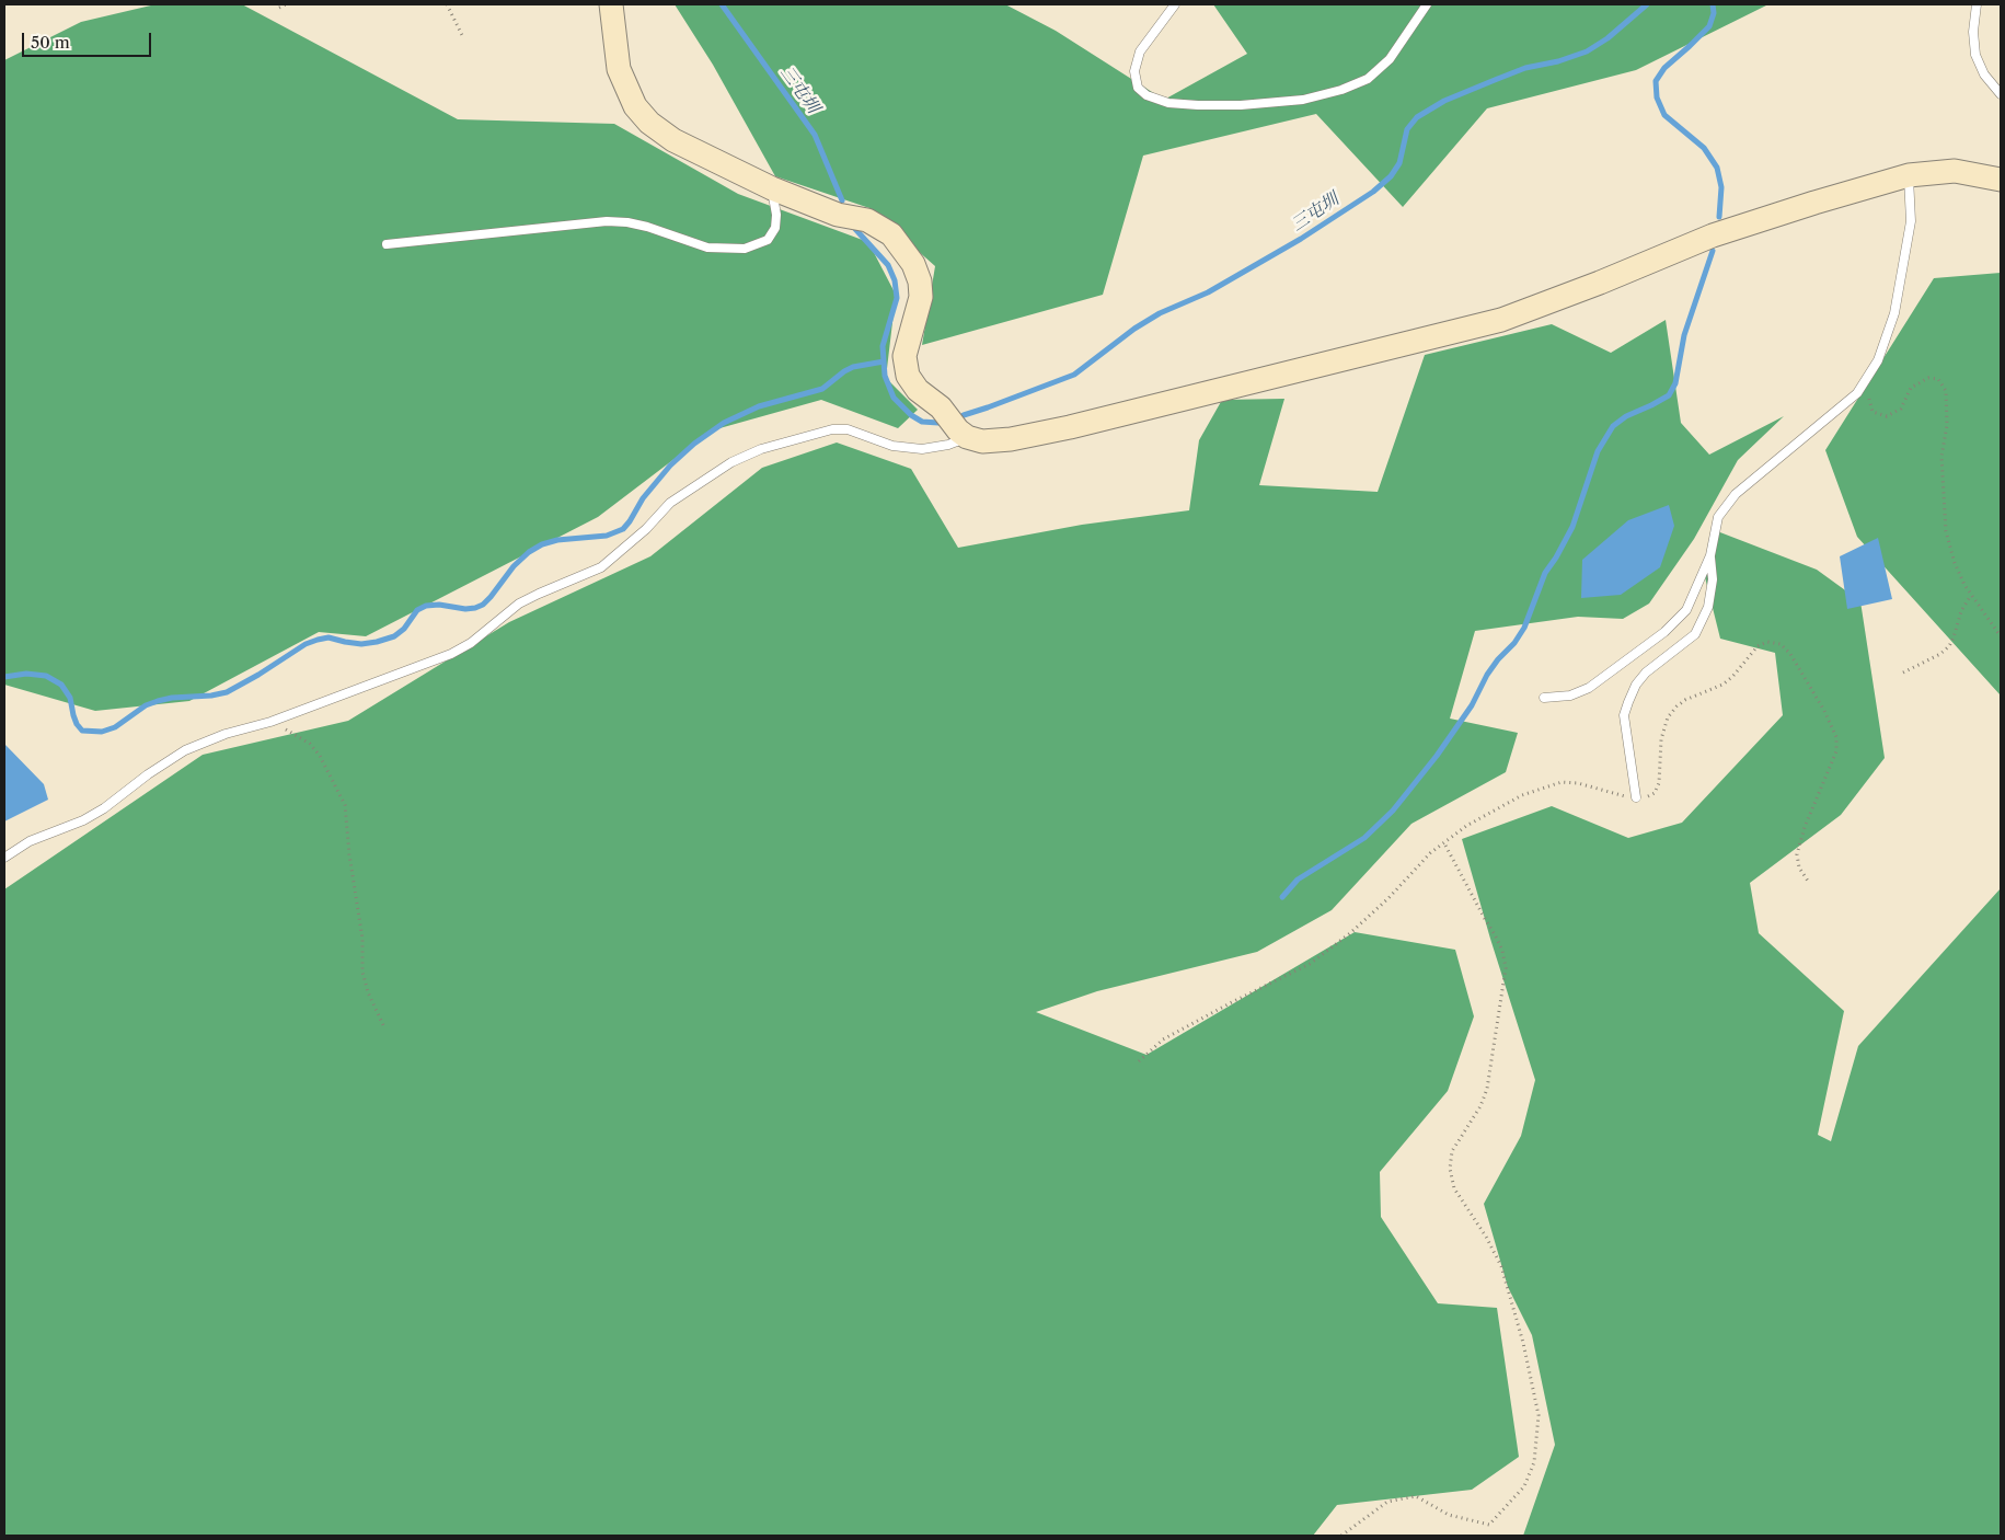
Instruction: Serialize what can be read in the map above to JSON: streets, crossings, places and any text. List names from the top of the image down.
{
  "water": ["三屯圳"],
  "scale_bar": "50 m"
}
